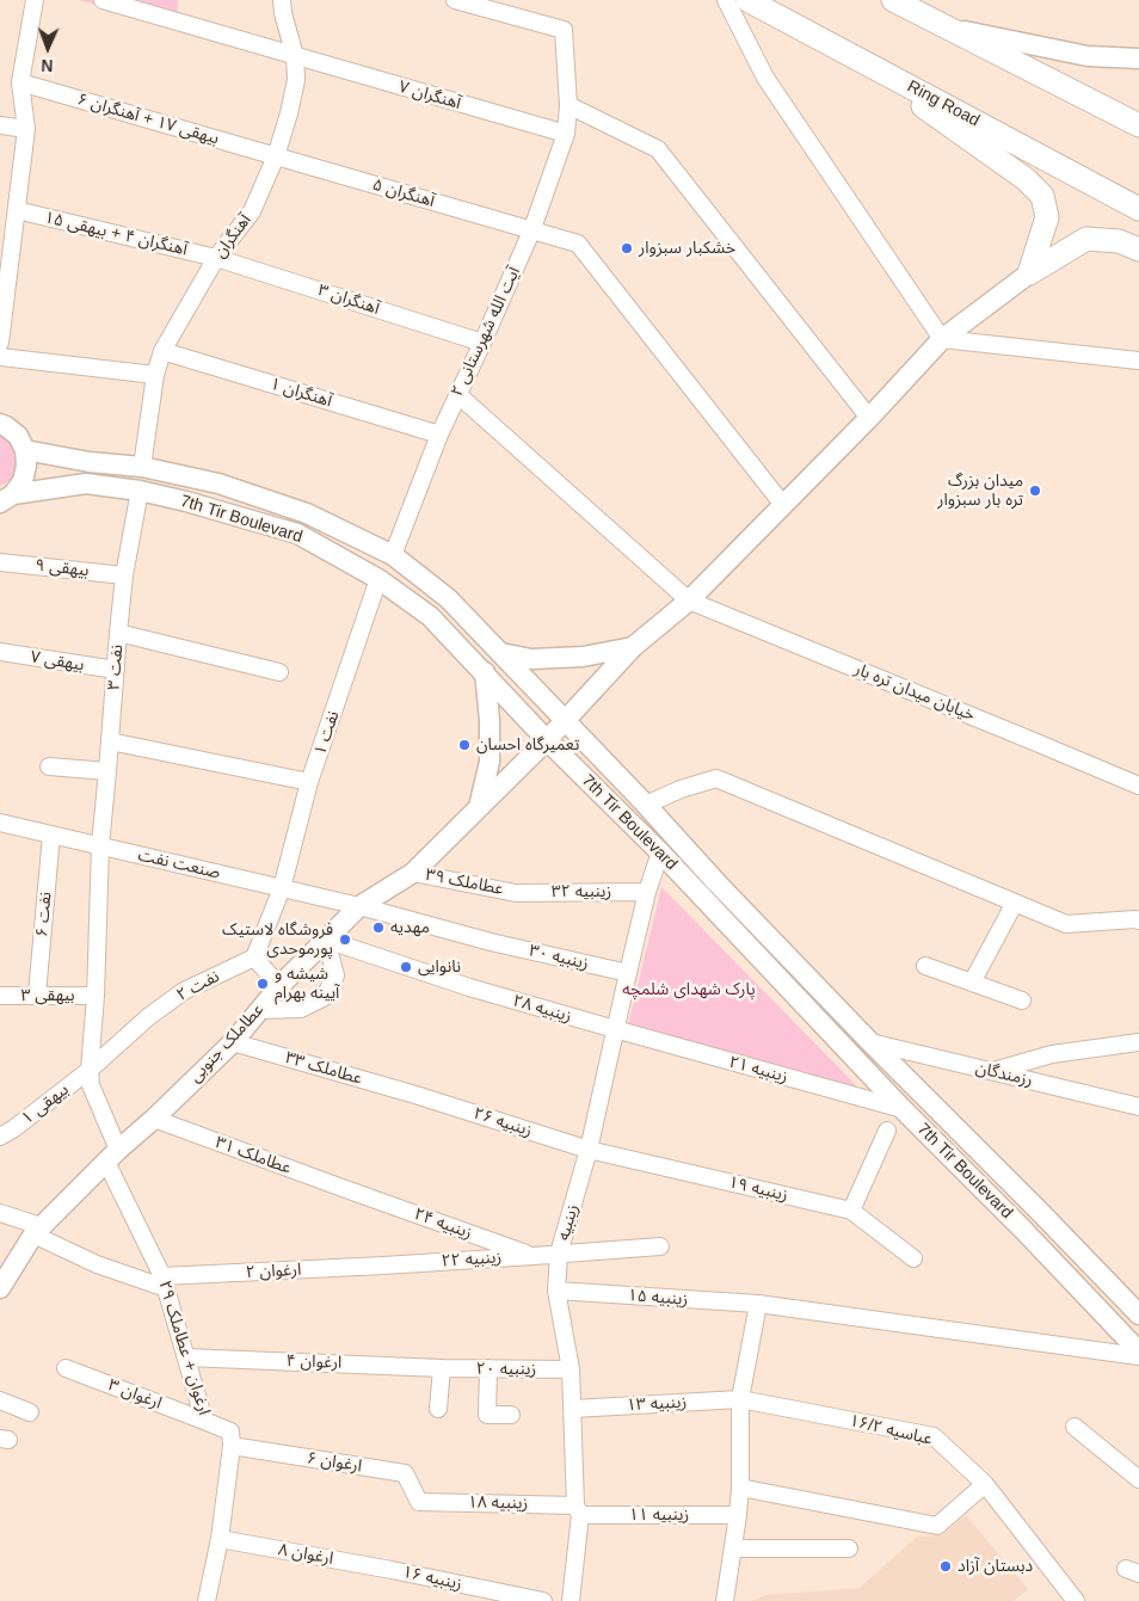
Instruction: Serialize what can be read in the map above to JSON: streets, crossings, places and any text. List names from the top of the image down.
{
  "streets": {
    "highway": ["Ring Road"],
    "main road": ["7th Tir Boulevard", "عطاملک جنوبی"],
    "street": [
      "آهنگران ۷",
      "بیهقی ۱۷ + آهنگران ۶",
      "آهنگران ۵",
      "آهنگران ۴ + بیهقی ۱۵",
      "آهنگران",
      "آهنگران ۳",
      "آیت الله شهرستانی ۲",
      "آهنگران ۱",
      "بیهقی ۹",
      "بیهقی ۷",
      "نفت ۳",
      "خیابان میدان تره بار",
      "نفت ۱",
      "صنعت نفت",
      "عطاملک ۳۹",
      "زینبیه ۳۲",
      "نفت ۶",
      "زینبیه ۳۰",
      "نفت ۲",
      "بیهقی ۳",
      "زینبیه ۲۸",
      "عطاملک ۳۳",
      "زینبیه ۲۱",
      "رزمندگان",
      "بیهقی ۱",
      "زینبیه ۲۶",
      "عطاملک ۳۱",
      "زینبیه ۱۹",
      "زینبیه",
      "زینبیه ۲۴",
      "زینبیه ۲۲",
      "ارغوان ۲",
      "زینبیه ۱۵",
      "ارغوان + عطاملک ۲۹",
      "ارغوان ۴",
      "زینبیه ۲۰",
      "ارغوان ۳",
      "زینبیه ۱۳",
      "عباسیه ۱۶/۲",
      "ارغوان ۶",
      "زینبیه ۱۸",
      "زینبیه ۱۱",
      "ارغوان ۸",
      "زینبیه ۱۶"
    ]
  },
  "crossings": [
    ["آهنگران ۷", "آهنگران"],
    ["آهنگران ۷", "آیت الله شهرستانی ۲"],
    ["بیهقی ۱۷ + آهنگران ۶", "آهنگران ۵"],
    ["بیهقی ۱۷ + آهنگران ۶", "آهنگران"],
    ["آهنگران ۵", "آهنگران"],
    ["آهنگران ۵", "آیت الله شهرستانی ۲"],
    ["آهنگران ۵", "عطاملک جنوبی"],
    ["آهنگران ۴ + بیهقی ۱۵", "آهنگران"],
    ["آهنگران ۴ + بیهقی ۱۵", "آهنگران ۳"],
    ["آهنگران", "آهنگران ۳"],
    ["آهنگران", "آهنگران ۱"],
    ["آهنگران", "7th Tir Boulevard"],
    ["آهنگران ۳", "آیت الله شهرستانی ۲"],
    ["آیت الله شهرستانی ۲", "آهنگران ۱"],
    ["آیت الله شهرستانی ۲", "7th Tir Boulevard"],
    ["آیت الله شهرستانی ۲", "خیابان میدان تره بار"],
    ["7th Tir Boulevard", "نفت ۳"],
    ["7th Tir Boulevard", "نفت ۱"],
    ["7th Tir Boulevard", "عطاملک جنوبی"],
    ["7th Tir Boulevard", "زینبیه ۲۱"],
    ["7th Tir Boulevard", "رزمندگان"],
    ["7th Tir Boulevard", "زینبیه"],
    ["7th Tir Boulevard", "زینبیه ۱۵"],
    ["بیهقی ۹", "نفت ۳"],
    ["بیهقی ۷", "نفت ۳"],
    ["نفت ۳", "صنعت نفت"],
    ["نفت ۳", "نفت ۲"],
    ["نفت ۳", "بیهقی ۳"],
    ["نفت ۳", "بیهقی ۱"],
    ["نفت ۳", "ارغوان + عطاملک ۲۹"],
    ["خیابان میدان تره بار", "عطاملک جنوبی"],
    ["نفت ۱", "صنعت نفت"],
    ["صنعت نفت", "نفت ۶"],
    ["صنعت نفت", "زینبیه ۳۰"],
    ["صنعت نفت", "عطاملک جنوبی"],
    ["عطاملک ۳۹", "زینبیه ۳۲"],
    ["عطاملک ۳۹", "عطاملک جنوبی"],
    ["زینبیه ۳۲", "زینبیه"],
    ["نفت ۶", "بیهقی ۳"],
    ["زینبیه ۳۰", "عطاملک جنوبی"],
    ["زینبیه ۳۰", "زینبیه"],
    ["نفت ۲", "بیهقی ۱"],
    ["نفت ۲", "ارغوان + عطاملک ۲۹"],
    ["زینبیه ۲۸", "عطاملک جنوبی"],
    ["زینبیه ۲۸", "زینبیه ۲۱"],
    ["زینبیه ۲۸", "زینبیه"],
    ["عطاملک جنوبی", "عطاملک ۳۳"],
    ["عطاملک جنوبی", "عطاملک ۳۱"],
    ["عطاملک جنوبی", "ارغوان + عطاملک ۲۹"],
    ["عطاملک ۳۳", "زینبیه ۲۶"],
    ["زینبیه ۲۱", "زینبیه"],
    ["بیهقی ۱", "ارغوان + عطاملک ۲۹"],
    ["زینبیه ۲۶", "زینبیه ۱۹"],
    ["زینبیه ۲۶", "زینبیه"],
    ["عطاملک ۳۱", "زینبیه ۲۴"],
    ["زینبیه ۱۹", "زینبیه"],
    ["زینبیه", "زینبیه ۲۲"],
    ["زینبیه", "زینبیه ۱۵"],
    ["زینبیه", "زینبیه ۲۰"],
    ["زینبیه", "زینبیه ۱۳"],
    ["زینبیه", "زینبیه ۱۸"],
    ["زینبیه", "زینبیه ۱۱"],
    ["زینبیه ۲۴", "زینبیه ۲۲"],
    ["زینبیه ۲۲", "ارغوان ۲"],
    ["ارغوان ۲", "ارغوان + عطاملک ۲۹"],
    ["ارغوان + عطاملک ۲۹", "ارغوان ۴"],
    ["ارغوان + عطاملک ۲۹", "ارغوان ۳"],
    ["ارغوان + عطاملک ۲۹", "ارغوان ۶"],
    ["ارغوان ۴", "زینبیه ۲۰"],
    ["زینبیه ۱۳", "عباسیه ۱۶/۲"],
    ["ارغوان ۶", "زینبیه ۱۸"],
    ["زینبیه ۱۸", "زینبیه ۱۱"],
    ["ارغوان ۸", "زینبیه ۱۶"]
  ],
  "parks": ["پارک شهدای شلمچه"],
  "places": [
    "خشکبار سبزوار",
    "میدان بزرگ تره بار سبزوار",
    "تعمیرگاه احسان",
    "مهدیه",
    "فروشگاه لاستیک پورموحدی",
    "نانوایی",
    "شیشه و آیینه بهرام",
    "دبستان آزاد"
  ],
  "north": "bottom"
}
